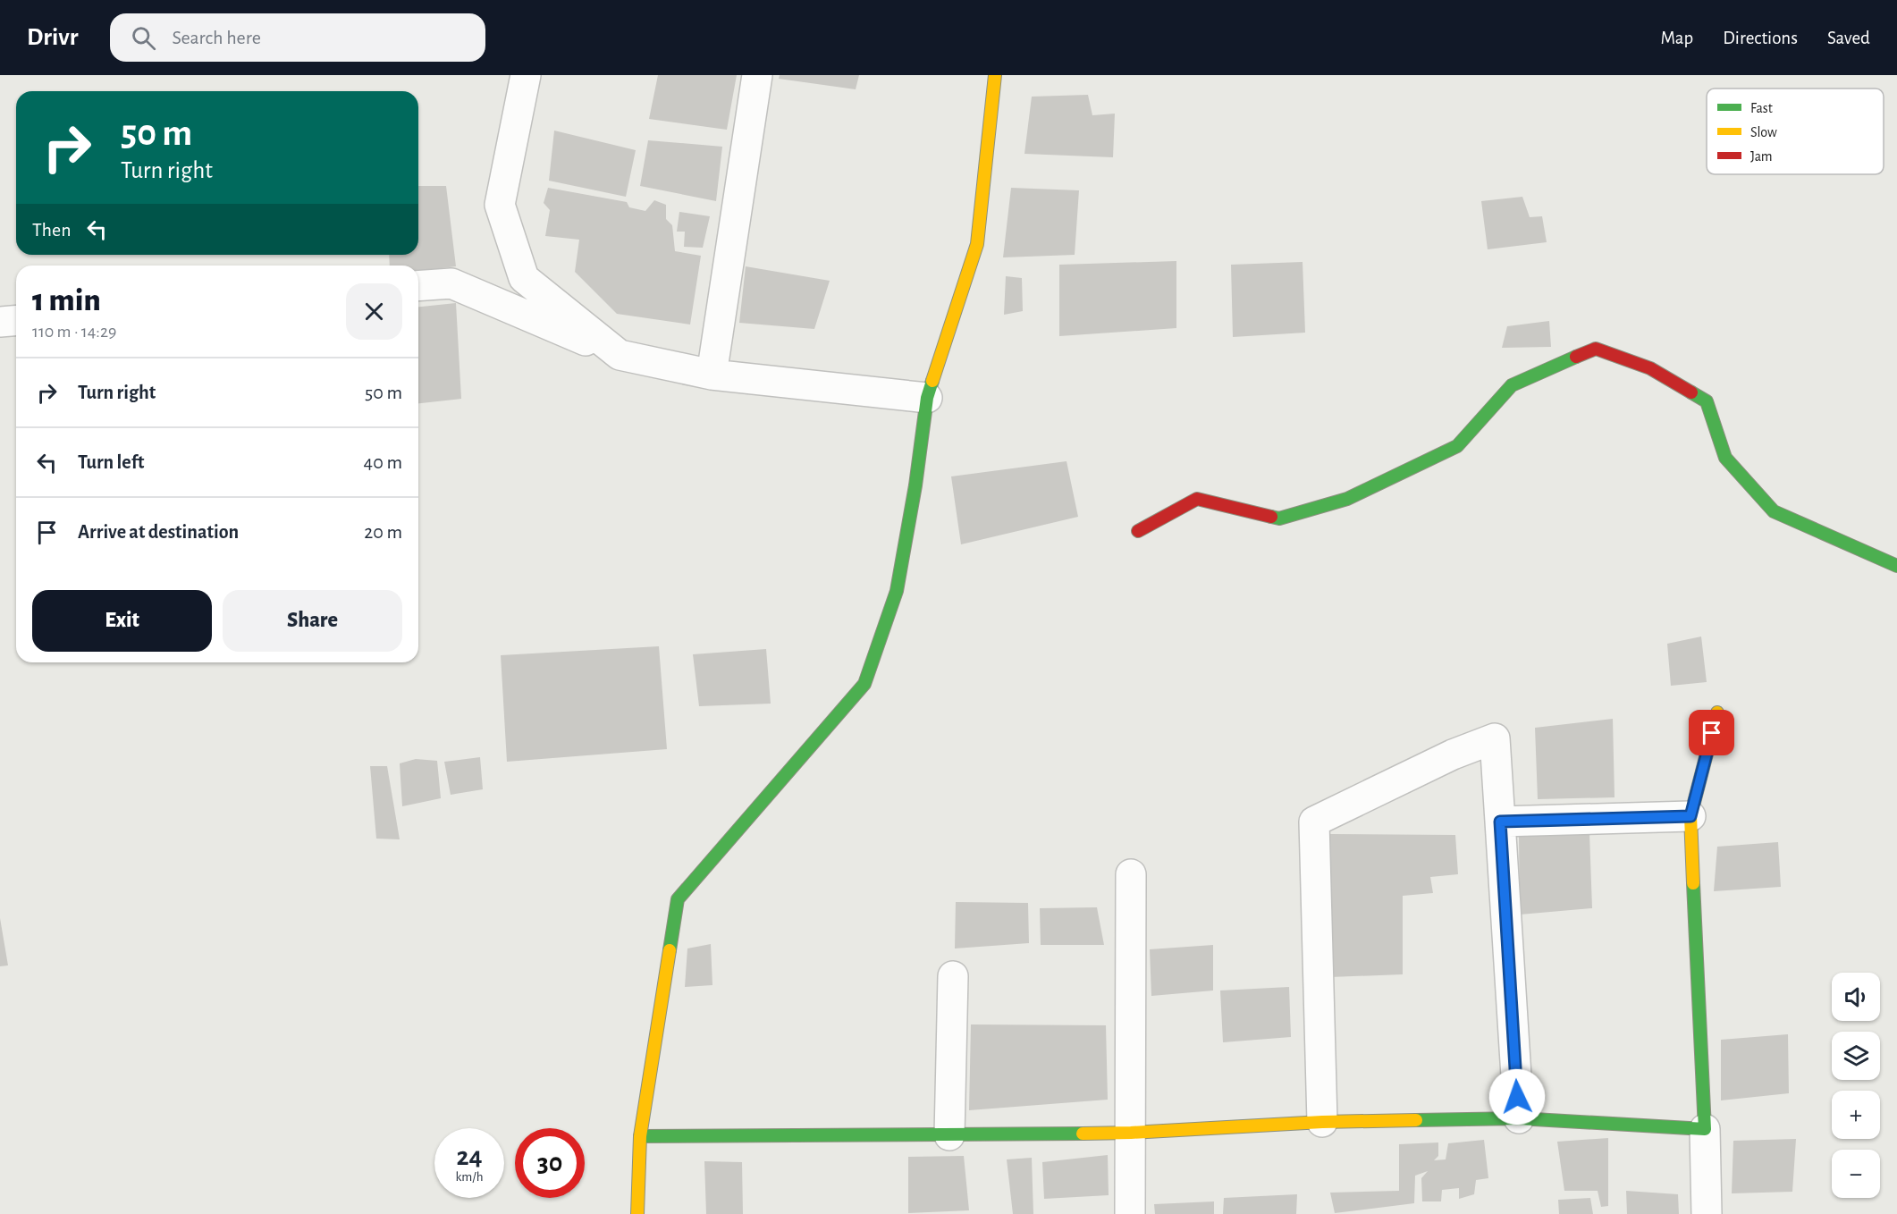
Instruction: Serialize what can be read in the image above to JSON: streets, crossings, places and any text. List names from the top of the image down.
{
  "legend": ["Fast", "Slow", "Jam"],
  "page": {
    "header": "Drivr",
    "search": "Search here",
    "nav": ["Map", "Directions", "Saved"],
    "turn": ["50 m", "Turn right"],
    "then": "Then",
    "heading": ["1 min", "110 m · 14:29"],
    "list": [
      {
        "name": "Turn right",
        "value": "50 m"
      },
      {
        "name": "Turn left",
        "value": "40 m"
      },
      {
        "name": "Arrive at destination",
        "value": "20 m"
      }
    ],
    "buttons": ["Exit", "Share"],
    "map_buttons": ["+", "−"],
    "speed": "24 km/h",
    "limit": "30"
  }
}
